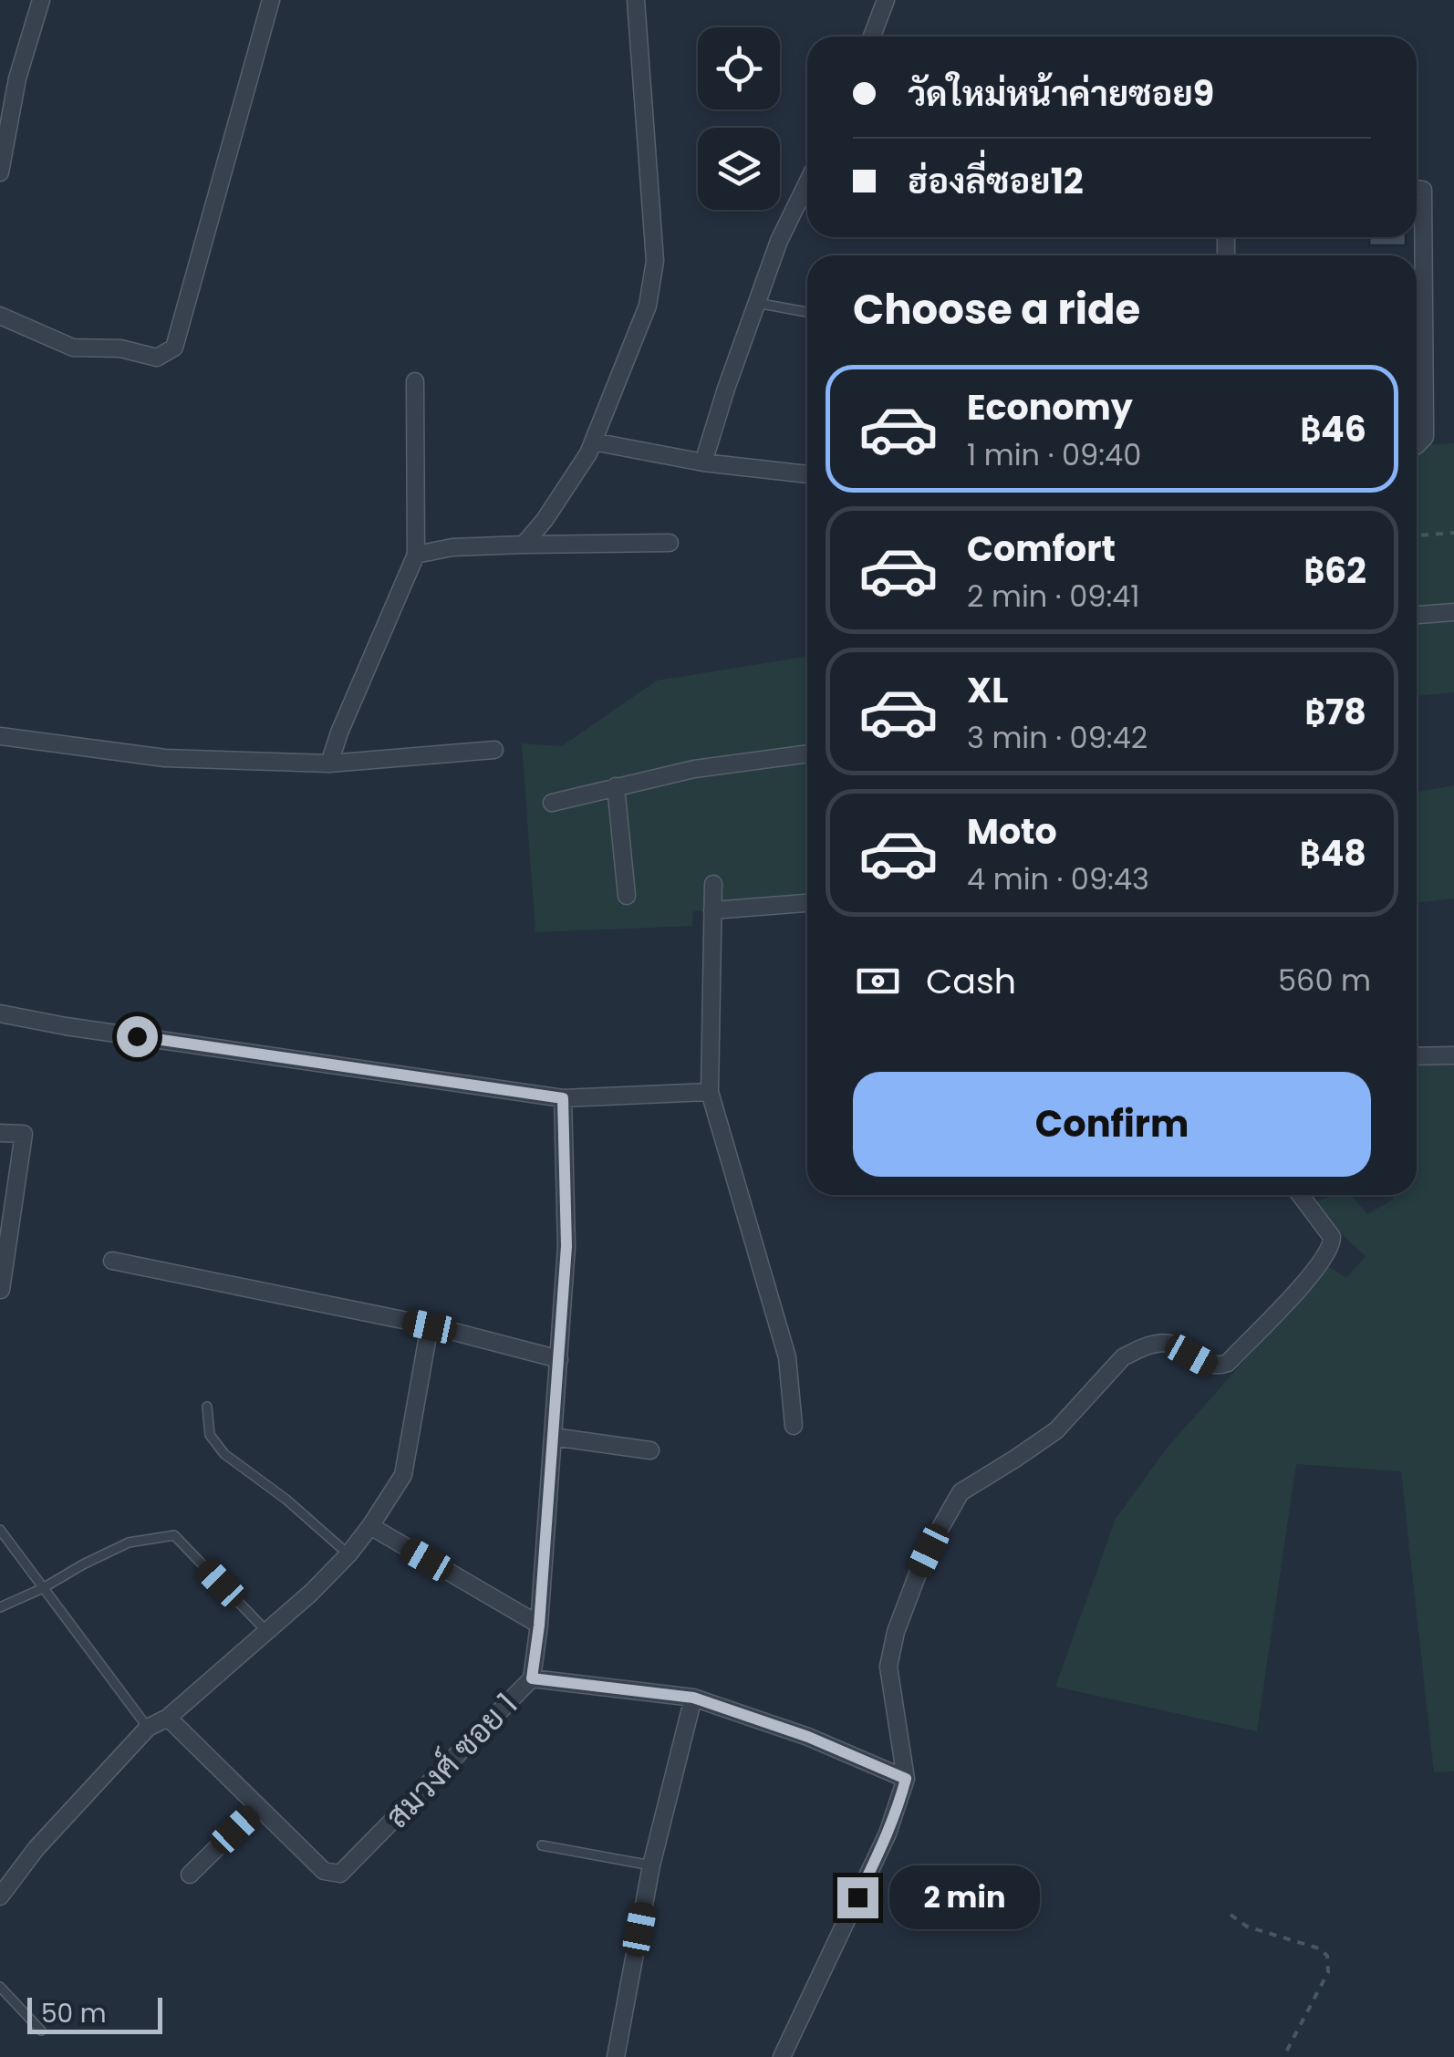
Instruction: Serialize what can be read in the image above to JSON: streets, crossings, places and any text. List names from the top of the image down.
{
  "streets": {
    "street": ["สมวงศ์ ซอย 1"]
  },
  "scale_bar": "50 m",
  "page": {
    "banner": ["วัดใหม่หน้าค่ายซอย9", "ฮ่องลี่ซอย12"],
    "heading": "Choose a ride",
    "list": [
      {
        "name": "Economy",
        "note": "1 min · 09:40",
        "value": "฿46"
      },
      {
        "name": "Comfort",
        "note": "2 min · 09:41",
        "value": "฿62"
      },
      {
        "name": "XL",
        "note": "3 min · 09:42",
        "value": "฿78"
      },
      {
        "name": "Moto",
        "note": "4 min · 09:43",
        "value": "฿48"
      }
    ],
    "pay": ["Cash", "560 m"],
    "buttons": "Confirm",
    "bubble": "2 min",
    "scale": "50 m"
  }
}
